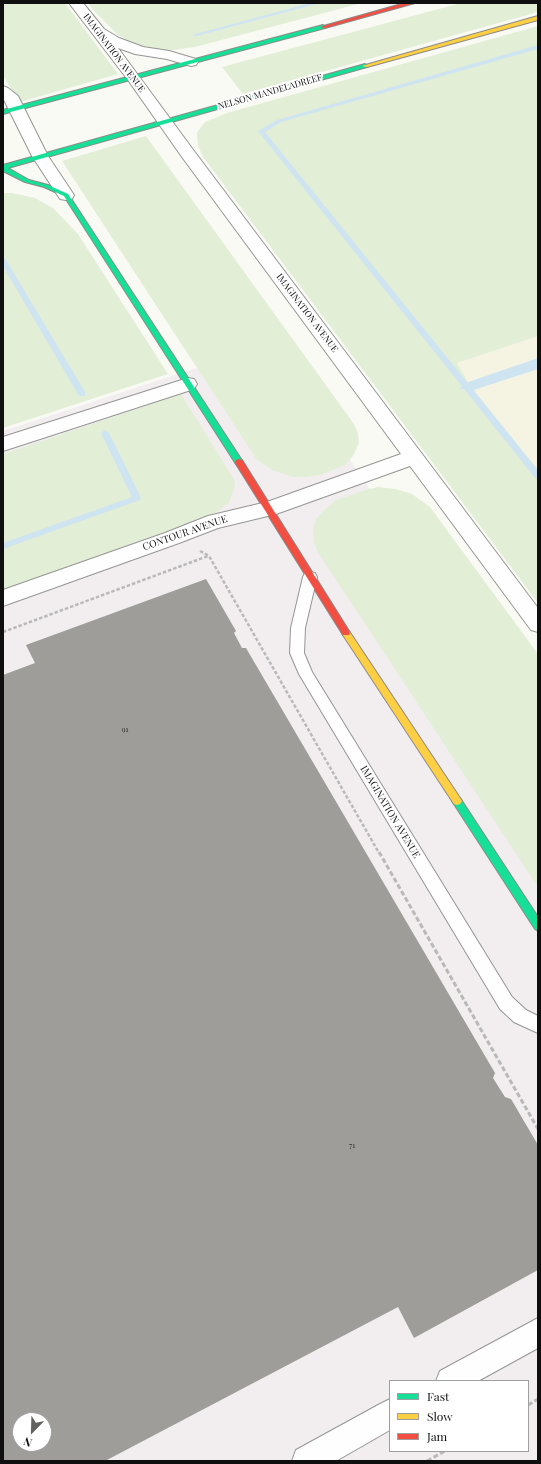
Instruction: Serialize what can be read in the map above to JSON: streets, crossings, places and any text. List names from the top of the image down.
{
  "streets": {
    "main road": ["NELSON MANDELADREEF"],
    "street": ["IMAGINATION AVENUE", "CONTOUR AVENUE"]
  },
  "crossings": [
    ["IMAGINATION AVENUE", "NELSON MANDELADREEF"],
    ["IMAGINATION AVENUE", "CONTOUR AVENUE"]
  ],
  "house_numbers": ["91", "71"],
  "legend": ["Fast", "Slow", "Jam"],
  "north": "bottom left"
}
